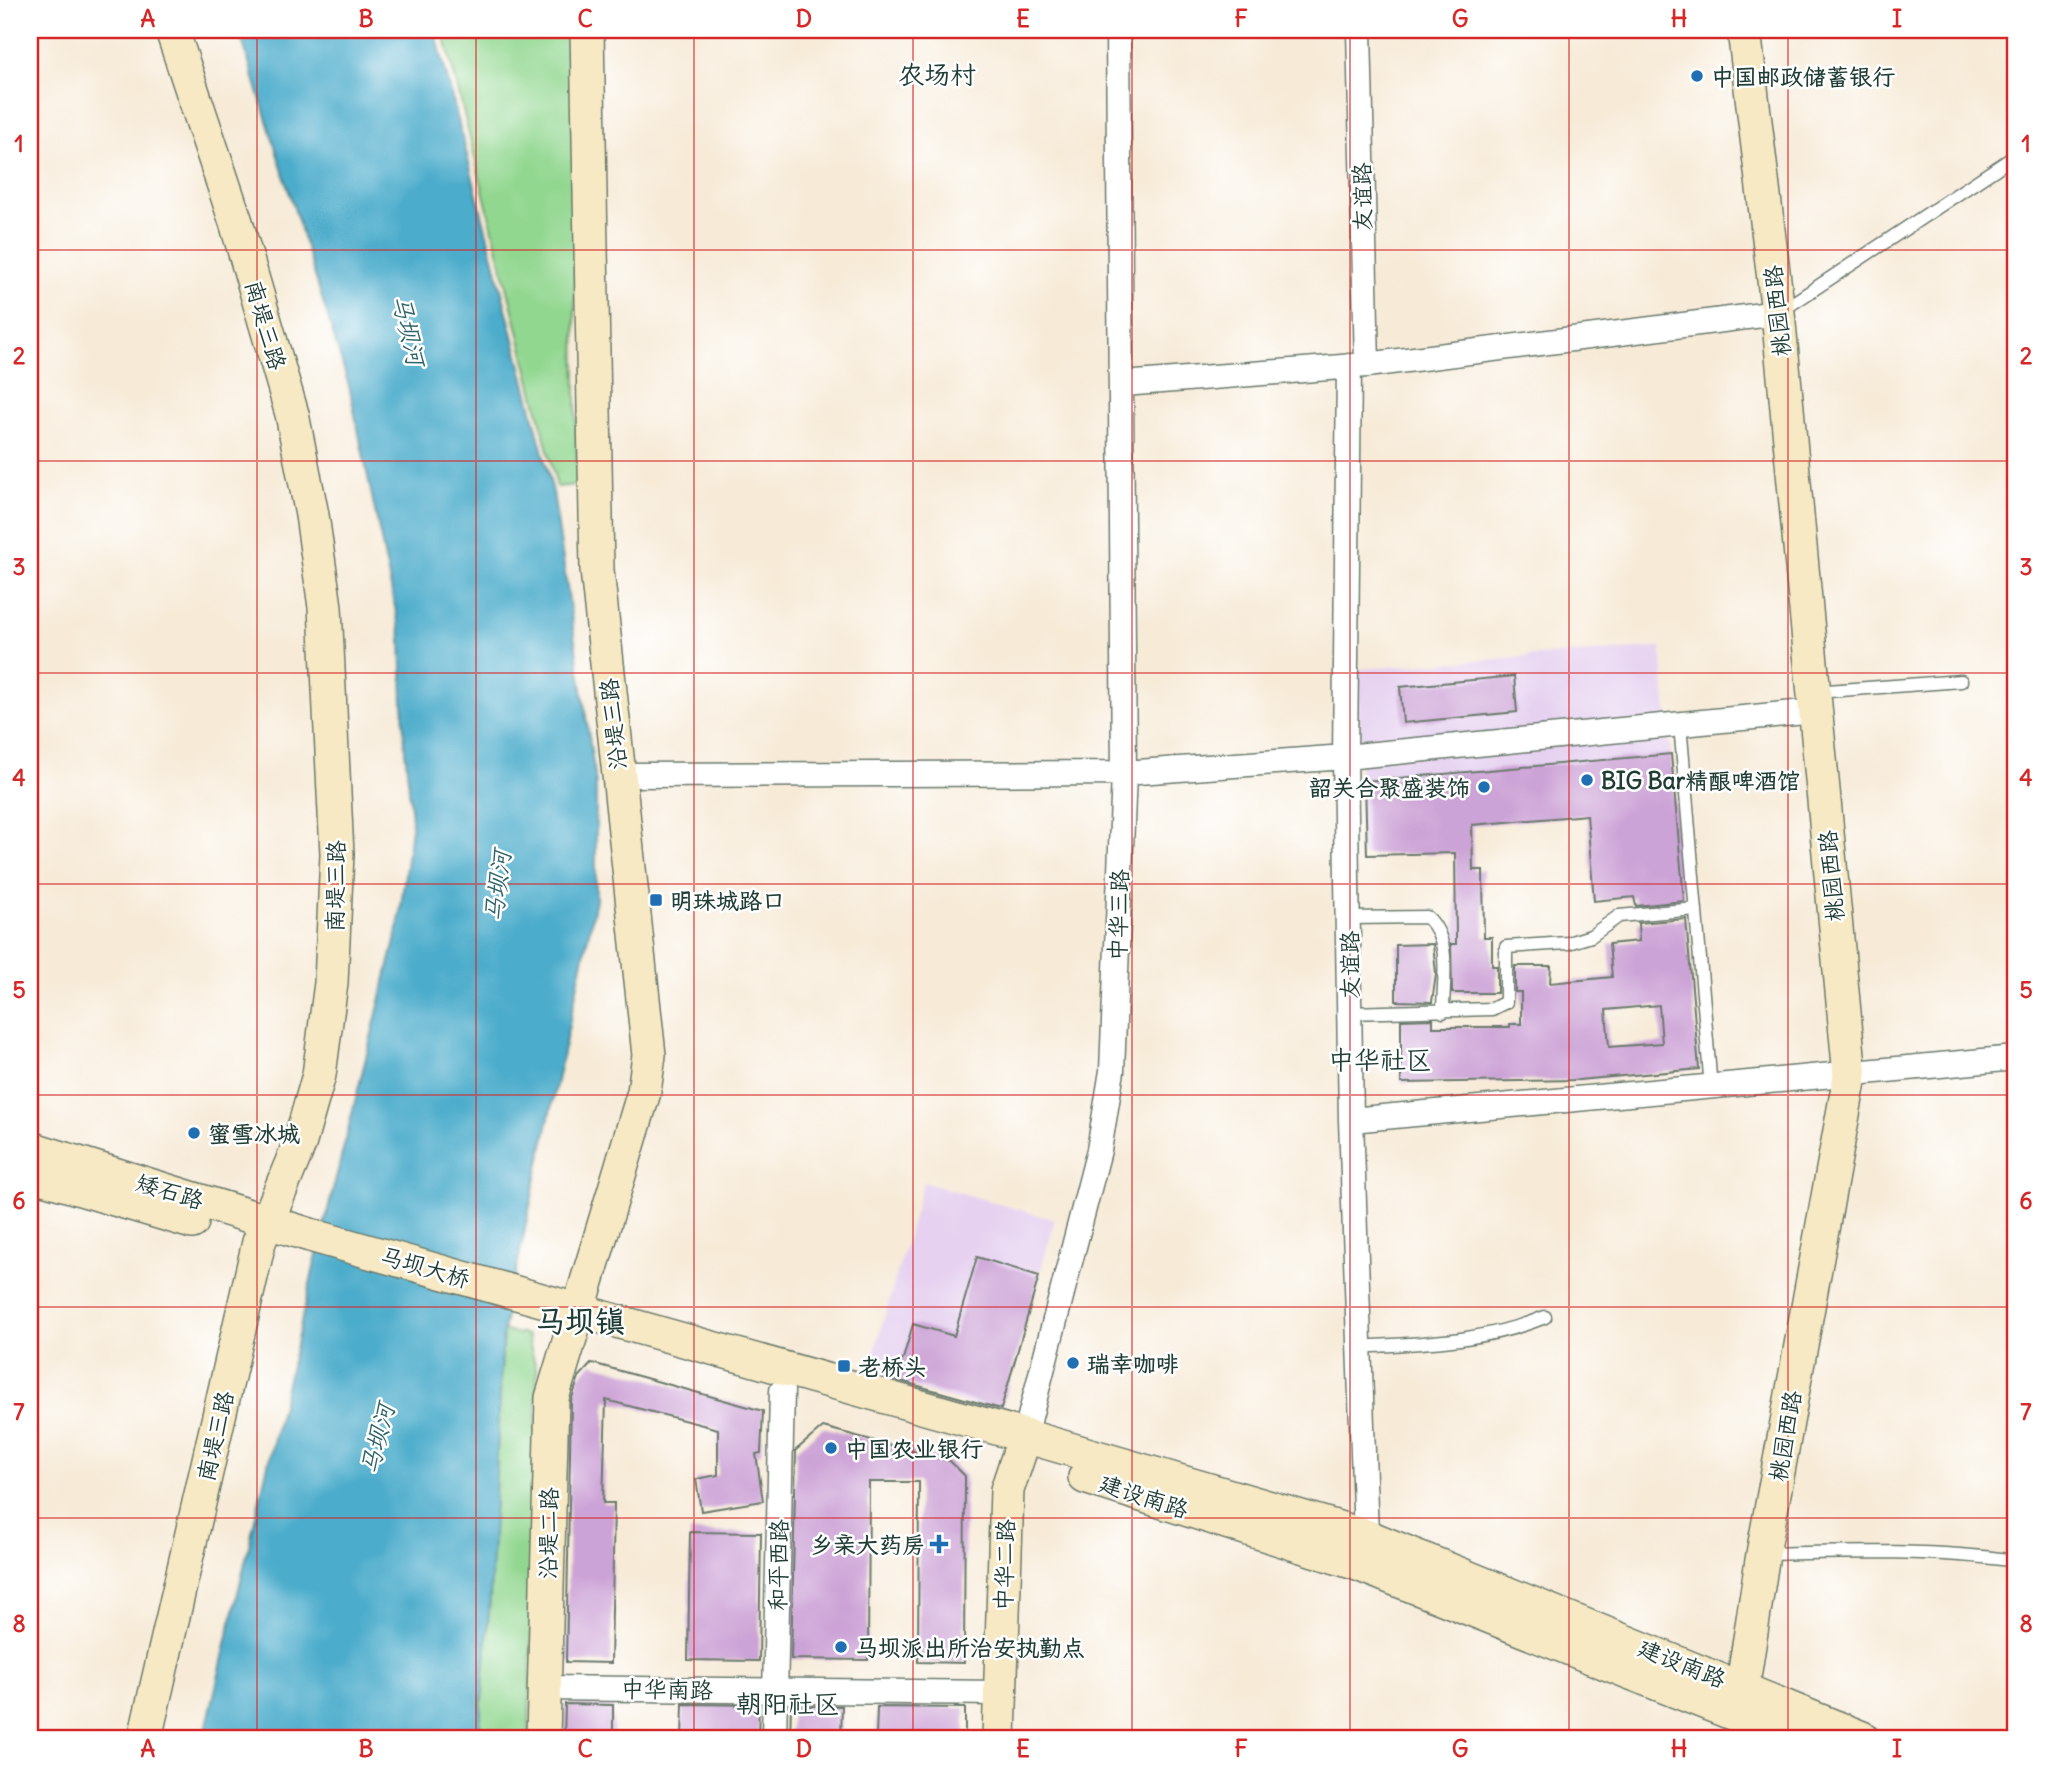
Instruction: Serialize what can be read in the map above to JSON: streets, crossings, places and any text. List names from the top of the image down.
{
  "streets": {
    "main road": [
      "桃园西路",
      "南堤三路",
      "沿堤三路",
      "矮石路",
      "马坝大桥",
      "建设南路",
      "沿堤二路",
      "中华二路"
    ],
    "street": [
      "友谊路",
      "中华三路",
      "和平西路",
      "中华南路"
    ]
  },
  "crossings": [
    ["友谊路", "建设南路"],
    ["桃园西路", "建设南路"],
    ["南堤三路", "矮石路"],
    ["沿堤三路", "建设南路"],
    ["沿堤三路", "沿堤二路"],
    ["中华三路", "建设南路"],
    ["中华三路", "中华二路"],
    ["矮石路", "马坝大桥"],
    ["马坝大桥", "建设南路"],
    ["建设南路", "沿堤二路"],
    ["建设南路", "和平西路"],
    ["建设南路", "中华二路"],
    ["沿堤二路", "中华南路"],
    ["和平西路", "中华南路"],
    ["中华二路", "中华南路"]
  ],
  "districts": [
    "农场村",
    "中华社区",
    "马坝镇",
    "朝阳社区"
  ],
  "water": ["马坝河"],
  "places": {
    "other": [
      "中国邮政储蓄银行",
      "BIG Bar精酿啤酒馆",
      "韶关合聚盛装饰",
      "蜜雪冰城",
      "瑞幸咖啡",
      "中国农业银行",
      "马坝派出所治安执勤点"
    ],
    "transit": ["明珠城路口", "老桥头"],
    "health": ["乡亲大药房"]
  },
  "grid": {
    "columns": [
      "A",
      "B",
      "C",
      "D",
      "E",
      "F",
      "G",
      "H",
      "I"
    ],
    "rows": [
      "1",
      "2",
      "3",
      "4",
      "5",
      "6",
      "7",
      "8"
    ]
  }
}
